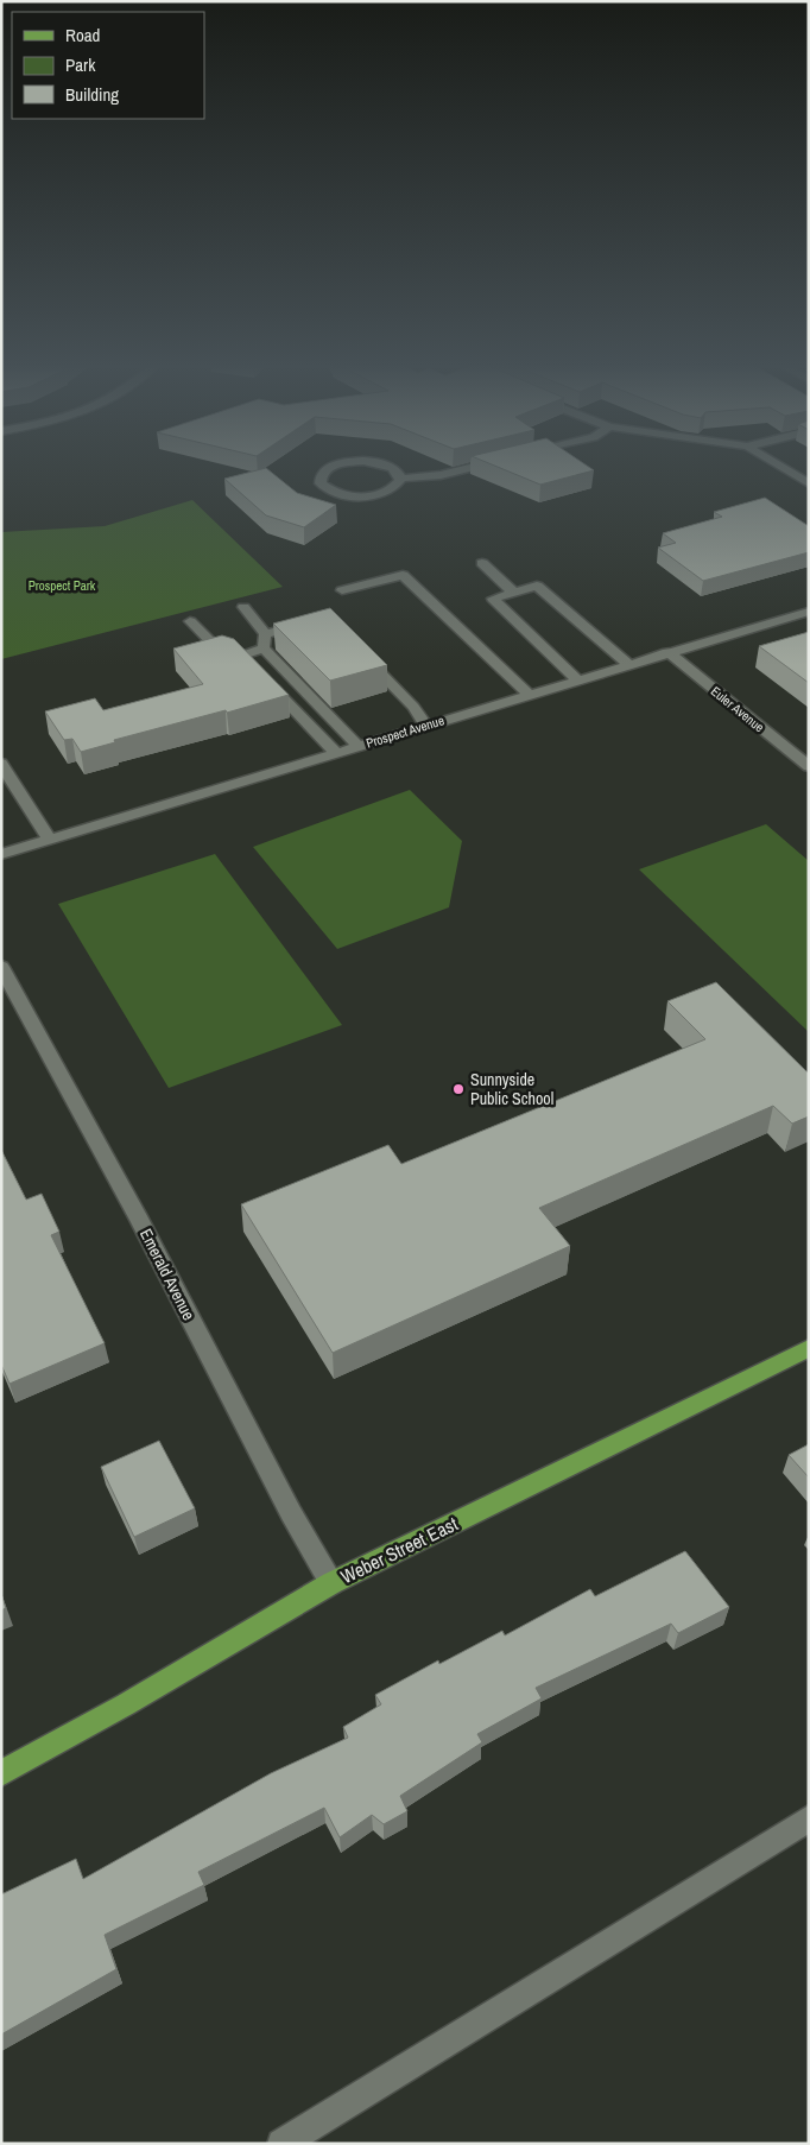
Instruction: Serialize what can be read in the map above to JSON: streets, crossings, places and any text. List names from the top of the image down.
{
  "streets": {
    "main road": ["Weber Street East"],
    "street": ["Euler Avenue", "Prospect Avenue", "Emerald Avenue"]
  },
  "crossings": [
    ["Euler Avenue", "Prospect Avenue"],
    ["Emerald Avenue", "Weber Street East"]
  ],
  "parks": ["Prospect Park"],
  "places": ["Sunnyside Public School"],
  "legend": ["Road", "Park", "Building"]
}
